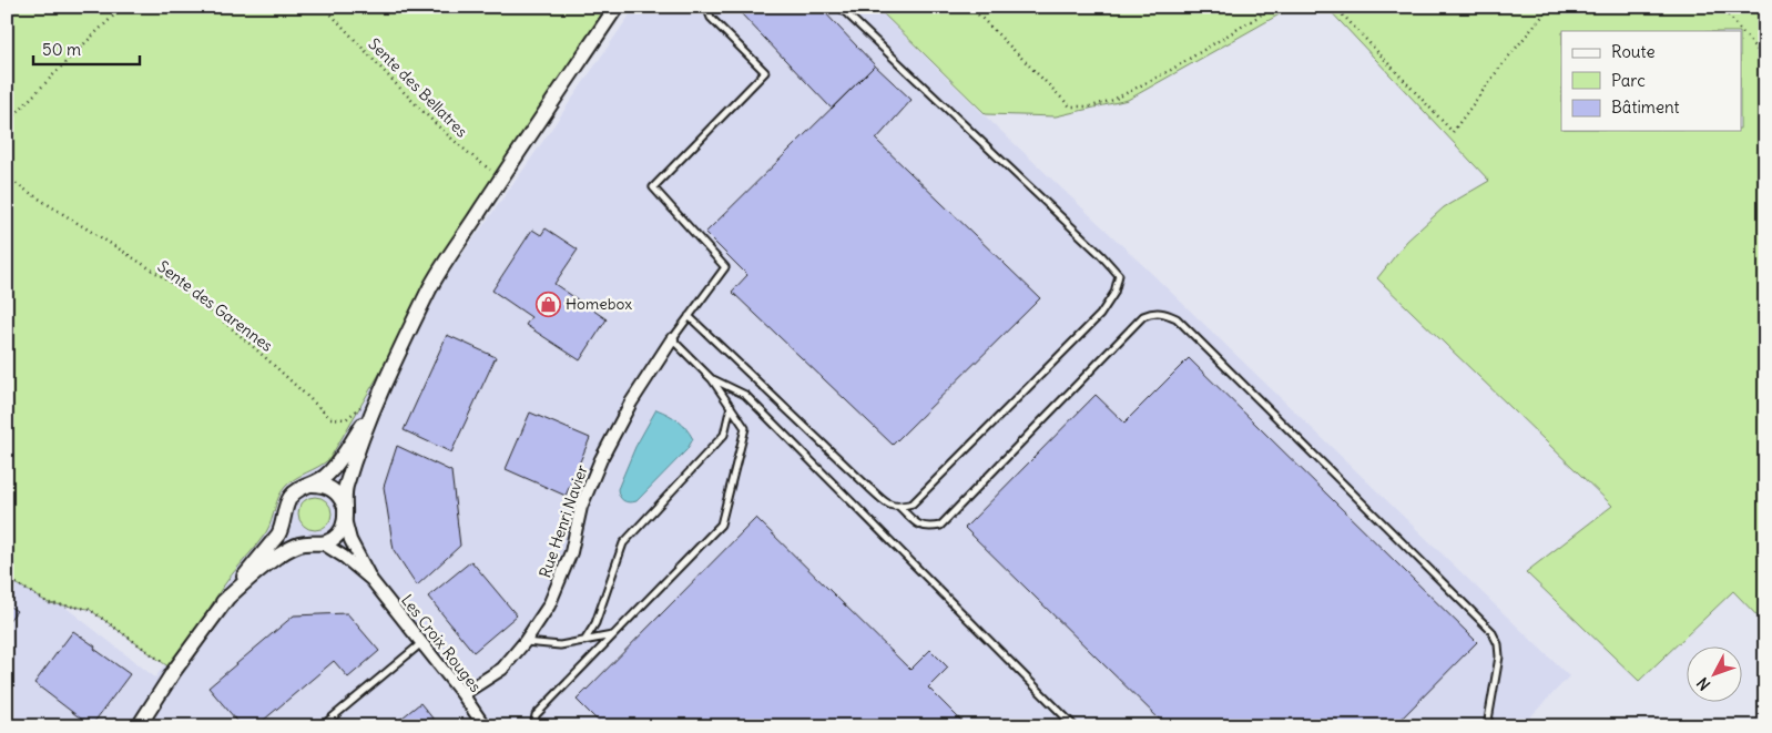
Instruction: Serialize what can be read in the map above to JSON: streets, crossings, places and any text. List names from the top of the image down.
{
  "streets": {
    "street": ["Rue Henri Navier", "Les Croix Rouges"],
    "path": ["Sente des Bellatres", "Sente des Garennes"]
  },
  "crossings": [
    ["Rue Henri Navier", "Les Croix Rouges"]
  ],
  "places": {
    "shop": ["Homebox"]
  },
  "legend": ["Route", "Parc", "Bâtiment"],
  "scale_bar": "50 m",
  "north": "bottom left"
}
